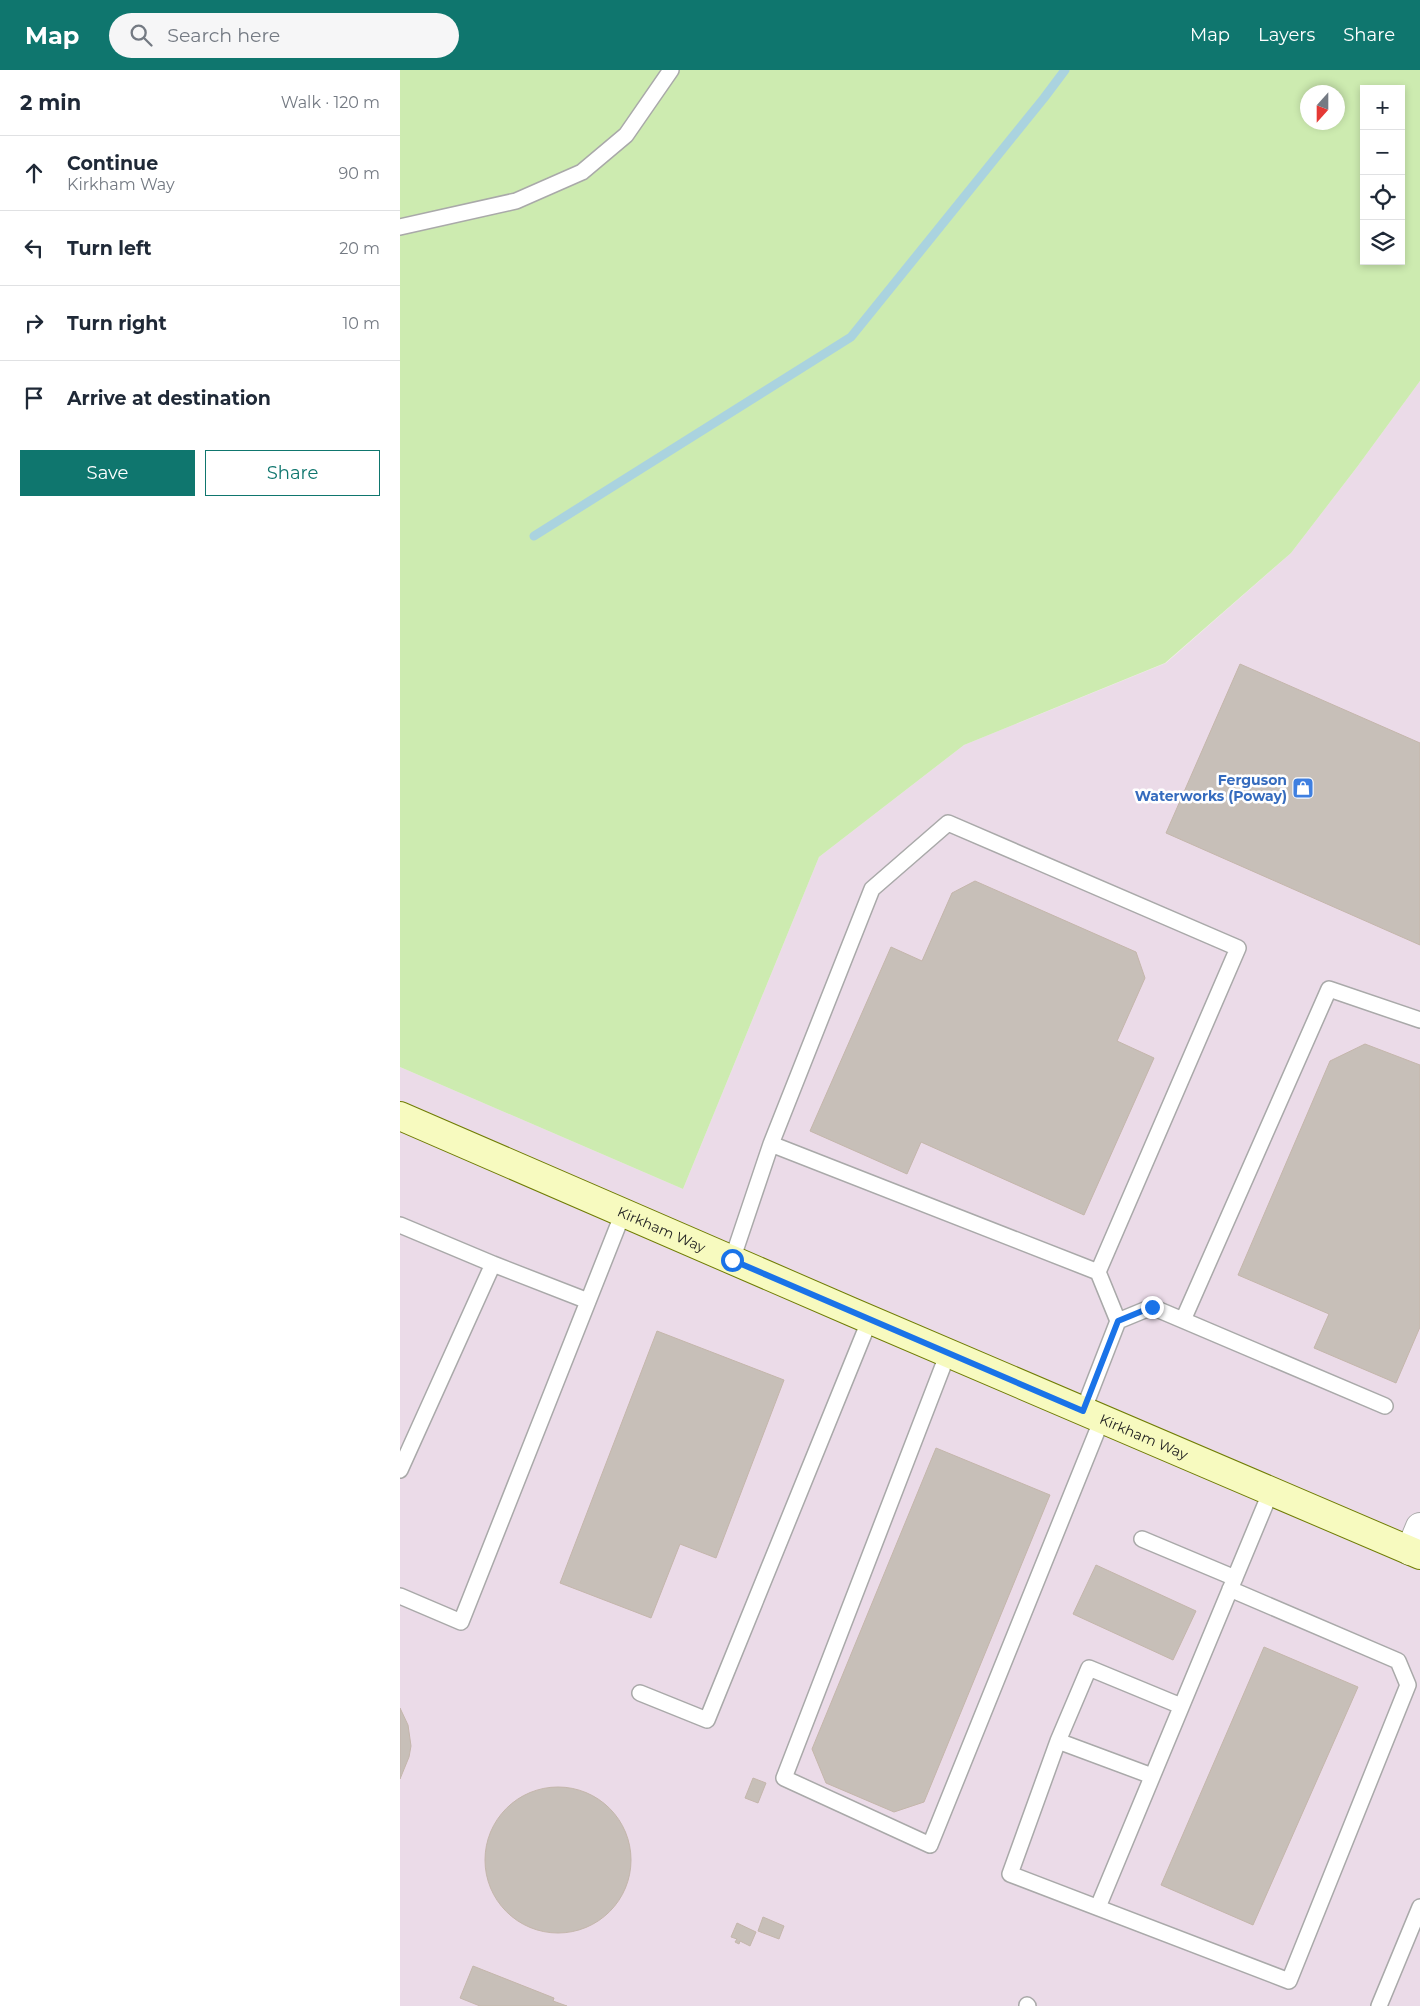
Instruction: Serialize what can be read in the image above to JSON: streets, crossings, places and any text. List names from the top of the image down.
{
  "streets": {
    "main road": ["Kirkham Way"]
  },
  "places": {
    "shop": ["Ferguson Waterworks (Poway)"]
  },
  "north": "bottom",
  "page": {
    "header": "Map",
    "search": "Search here",
    "nav": ["Map", "Layers", "Share"],
    "heading": ["2 min", "Walk · 120 m"],
    "map_buttons": ["+", "−"],
    "list": [
      ["Continue", "Kirkham Way", "90 m"],
      ["Turn left", "20 m"],
      ["Turn right", "10 m"],
      "Arrive at destination"
    ],
    "buttons": ["Save", "Share"]
  }
}
